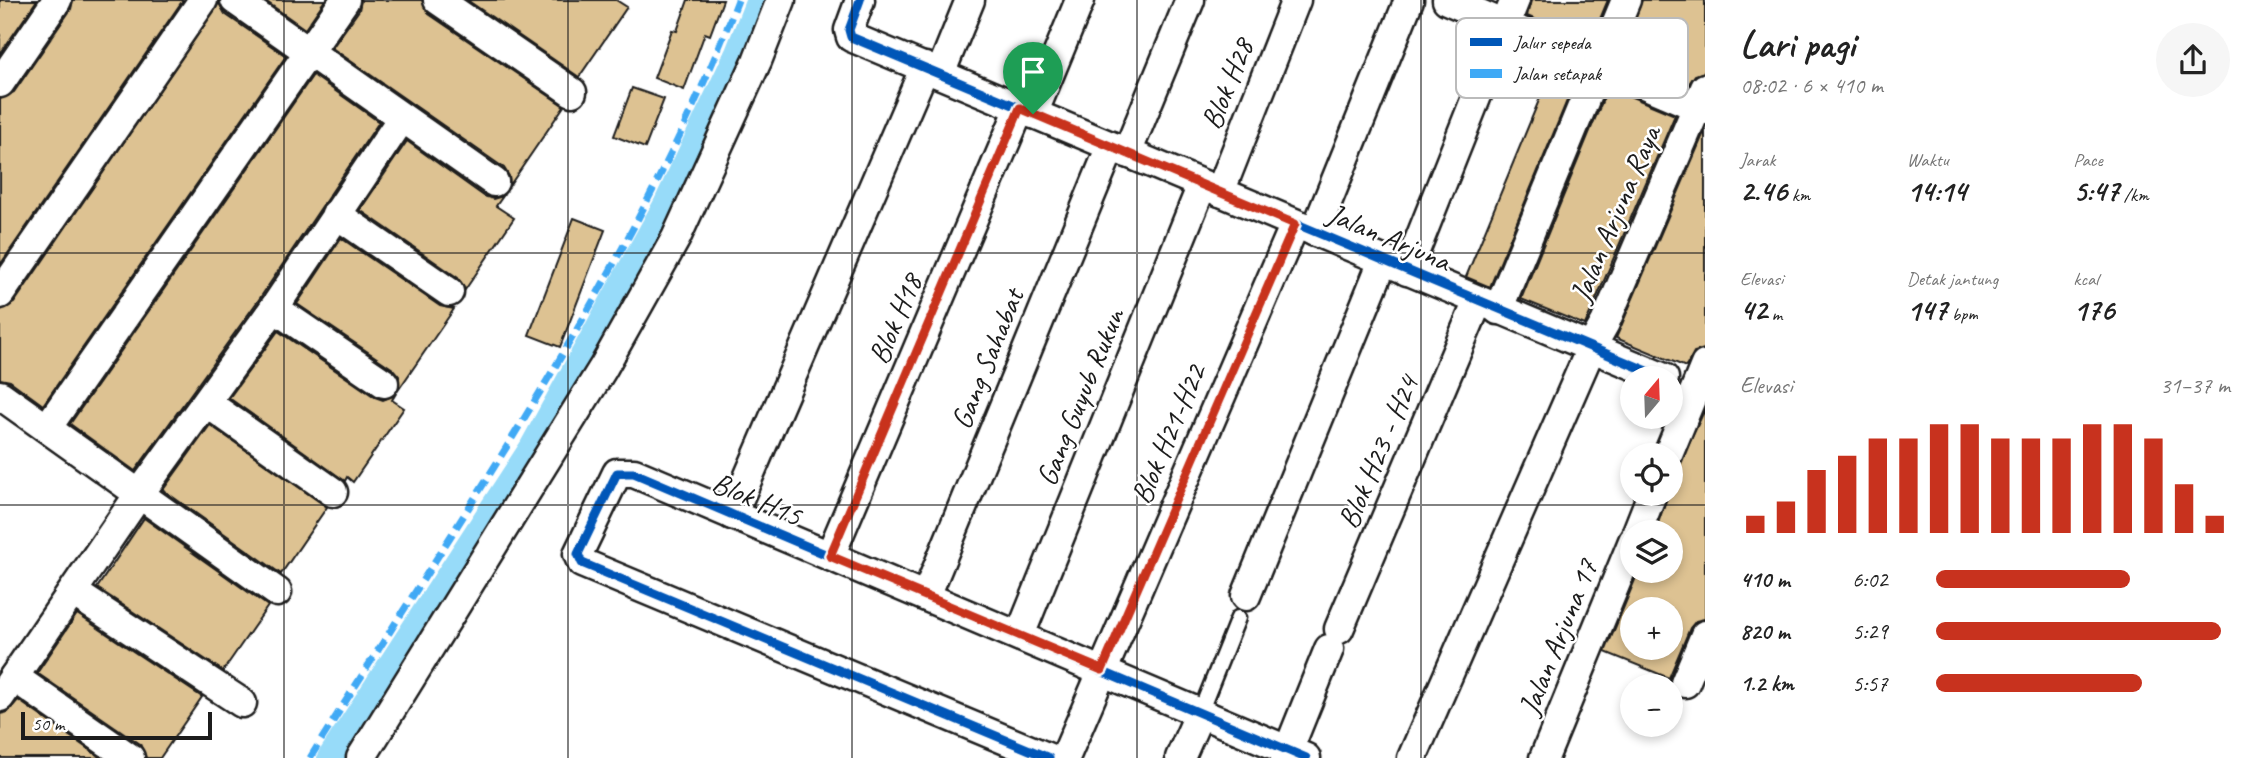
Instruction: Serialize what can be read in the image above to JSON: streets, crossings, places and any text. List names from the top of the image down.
{
  "streets": {
    "street": [
      "Blok H28",
      "Jalan Arjuna Raya",
      "Jalan Arjuna",
      "Blok H18",
      "Gang Sahabat",
      "Gang Guyub Rukun",
      "Blok H21-H22",
      "Blok H23 - H24",
      "Blok H15",
      "Jalan Arjuna 17"
    ]
  },
  "crossings": [
    ["Blok H28", "Jalan Arjuna"],
    ["Blok H28", "Gang Guyub Rukun"],
    ["Jalan Arjuna Raya", "Jalan Arjuna"],
    ["Jalan Arjuna", "Blok H18"],
    ["Jalan Arjuna", "Gang Sahabat"],
    ["Jalan Arjuna", "Gang Guyub Rukun"],
    ["Jalan Arjuna", "Blok H21-H22"],
    ["Jalan Arjuna", "Blok H23 - H24"],
    ["Blok H18", "Blok H15"],
    ["Gang Sahabat", "Blok H15"],
    ["Gang Guyub Rukun", "Blok H15"],
    ["Blok H21-H22", "Blok H15"],
    ["Blok H23 - H24", "Blok H15"]
  ],
  "legend": ["Jalur sepeda", "Jalan setapak"],
  "scale_bar": "50 m",
  "north": "top",
  "page": {
    "heading": ["Lari pagi", "08:02 · 6 × 410 m"],
    "stats": [
      ["Jarak", "2.46 km"],
      ["Waktu", "14:14"],
      ["Pace", "5:47 /km"],
      ["Elevasi", "42 m"],
      ["Detak jantung", "147 bpm"],
      ["kcal", "176"]
    ],
    "chart": ["Elevasi", "31–37 m"],
    "map_buttons": ["+", "−"],
    "list": [
      {
        "name": "410 m",
        "note": "6:02"
      },
      {
        "name": "820 m",
        "note": "5:29"
      },
      {
        "name": "1.2 km",
        "note": "5:57"
      }
    ],
    "scale": "50 m"
  }
}
